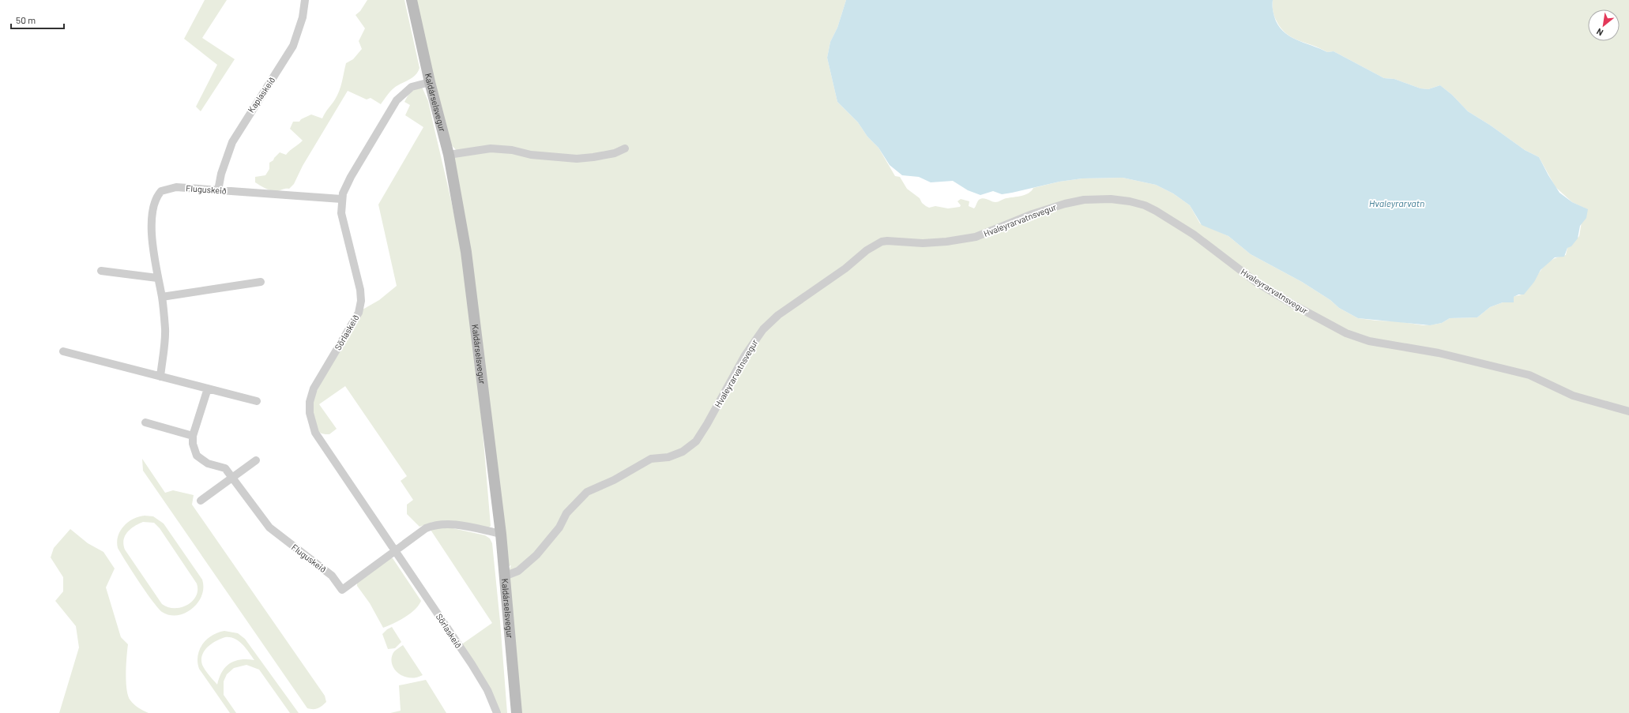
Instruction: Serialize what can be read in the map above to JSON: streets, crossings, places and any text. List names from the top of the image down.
{
  "streets": {
    "street": [
      "Kaplaskeið",
      "Kaldárselsvegur",
      "Fluguskeið",
      "Hvaleyrarvatnsvegur",
      "Sörlaskeið"
    ]
  },
  "crossings": [
    ["Kaplaskeið", "Fluguskeið"],
    ["Kaldárselsvegur", "Hvaleyrarvatnsvegur"],
    ["Kaldárselsvegur", "Sörlaskeið"],
    ["Fluguskeið", "Sörlaskeið"]
  ],
  "water": ["Hvaleyrarvatn"],
  "scale_bar": "50 m",
  "north": "bottom left"
}
